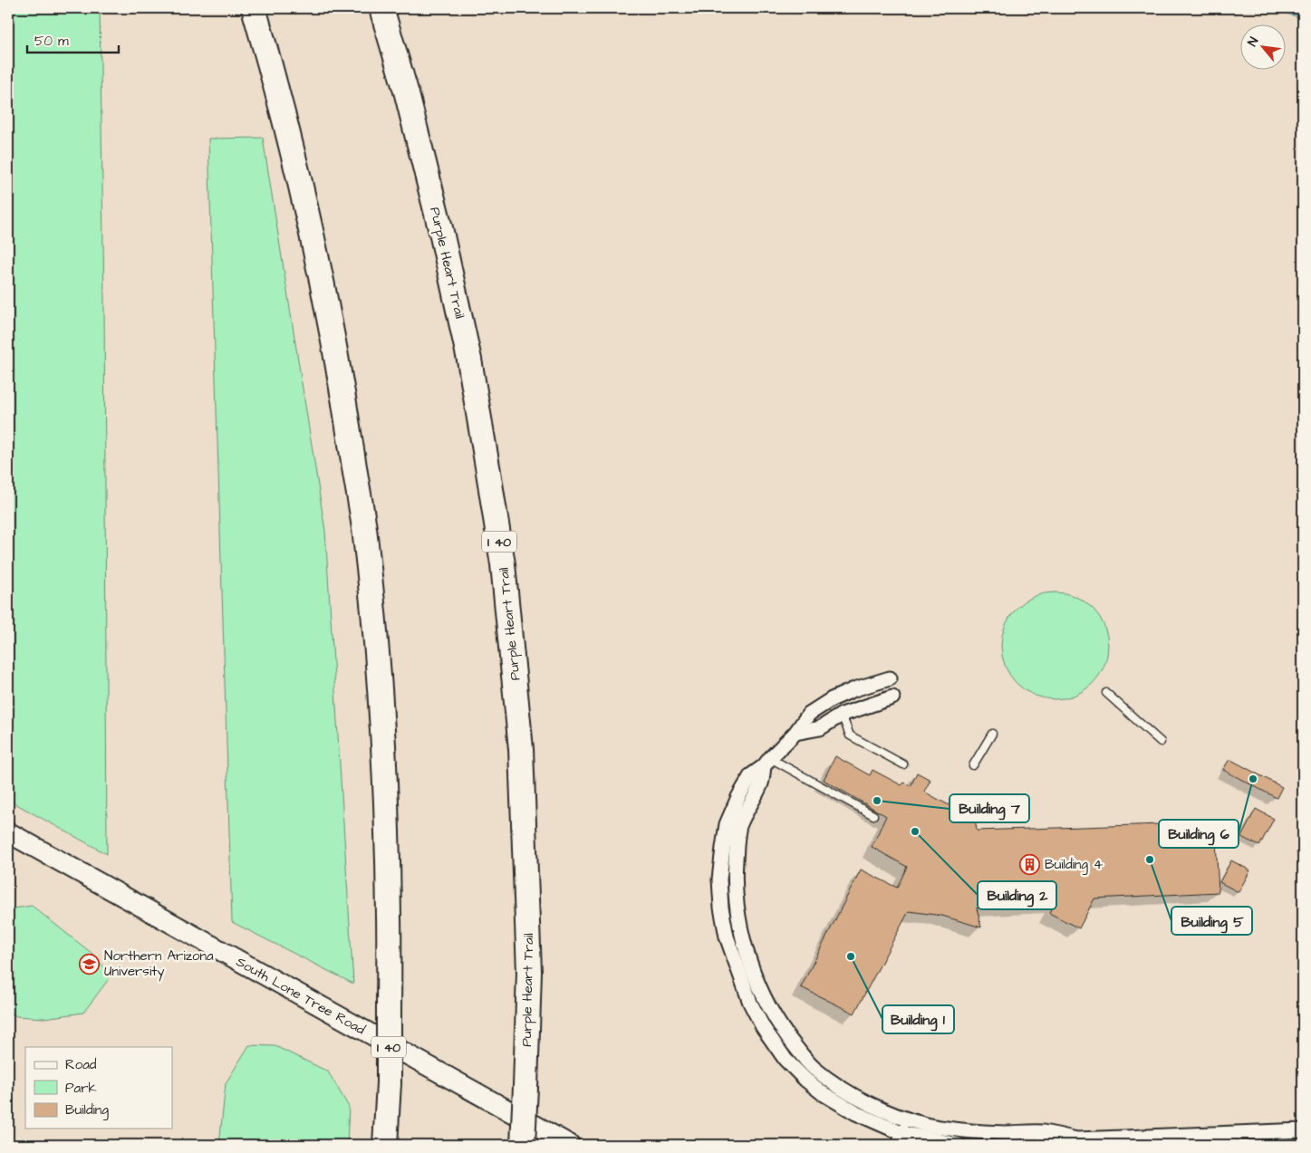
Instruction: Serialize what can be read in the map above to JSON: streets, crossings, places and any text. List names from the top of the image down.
{
  "streets": {
    "highway": ["Purple Heart Trail", "I 40"],
    "main road": ["South Lone Tree Road"]
  },
  "places": {
    "other": [
      "Building 6",
      "Building 7",
      "Building 2",
      "Building 5",
      "Building 1"
    ],
    "building": ["Building 4"],
    "school or university": ["Northern Arizona University"]
  },
  "legend": ["Road", "Park", "Building"],
  "scale_bar": "50 m",
  "north": "top left"
}
